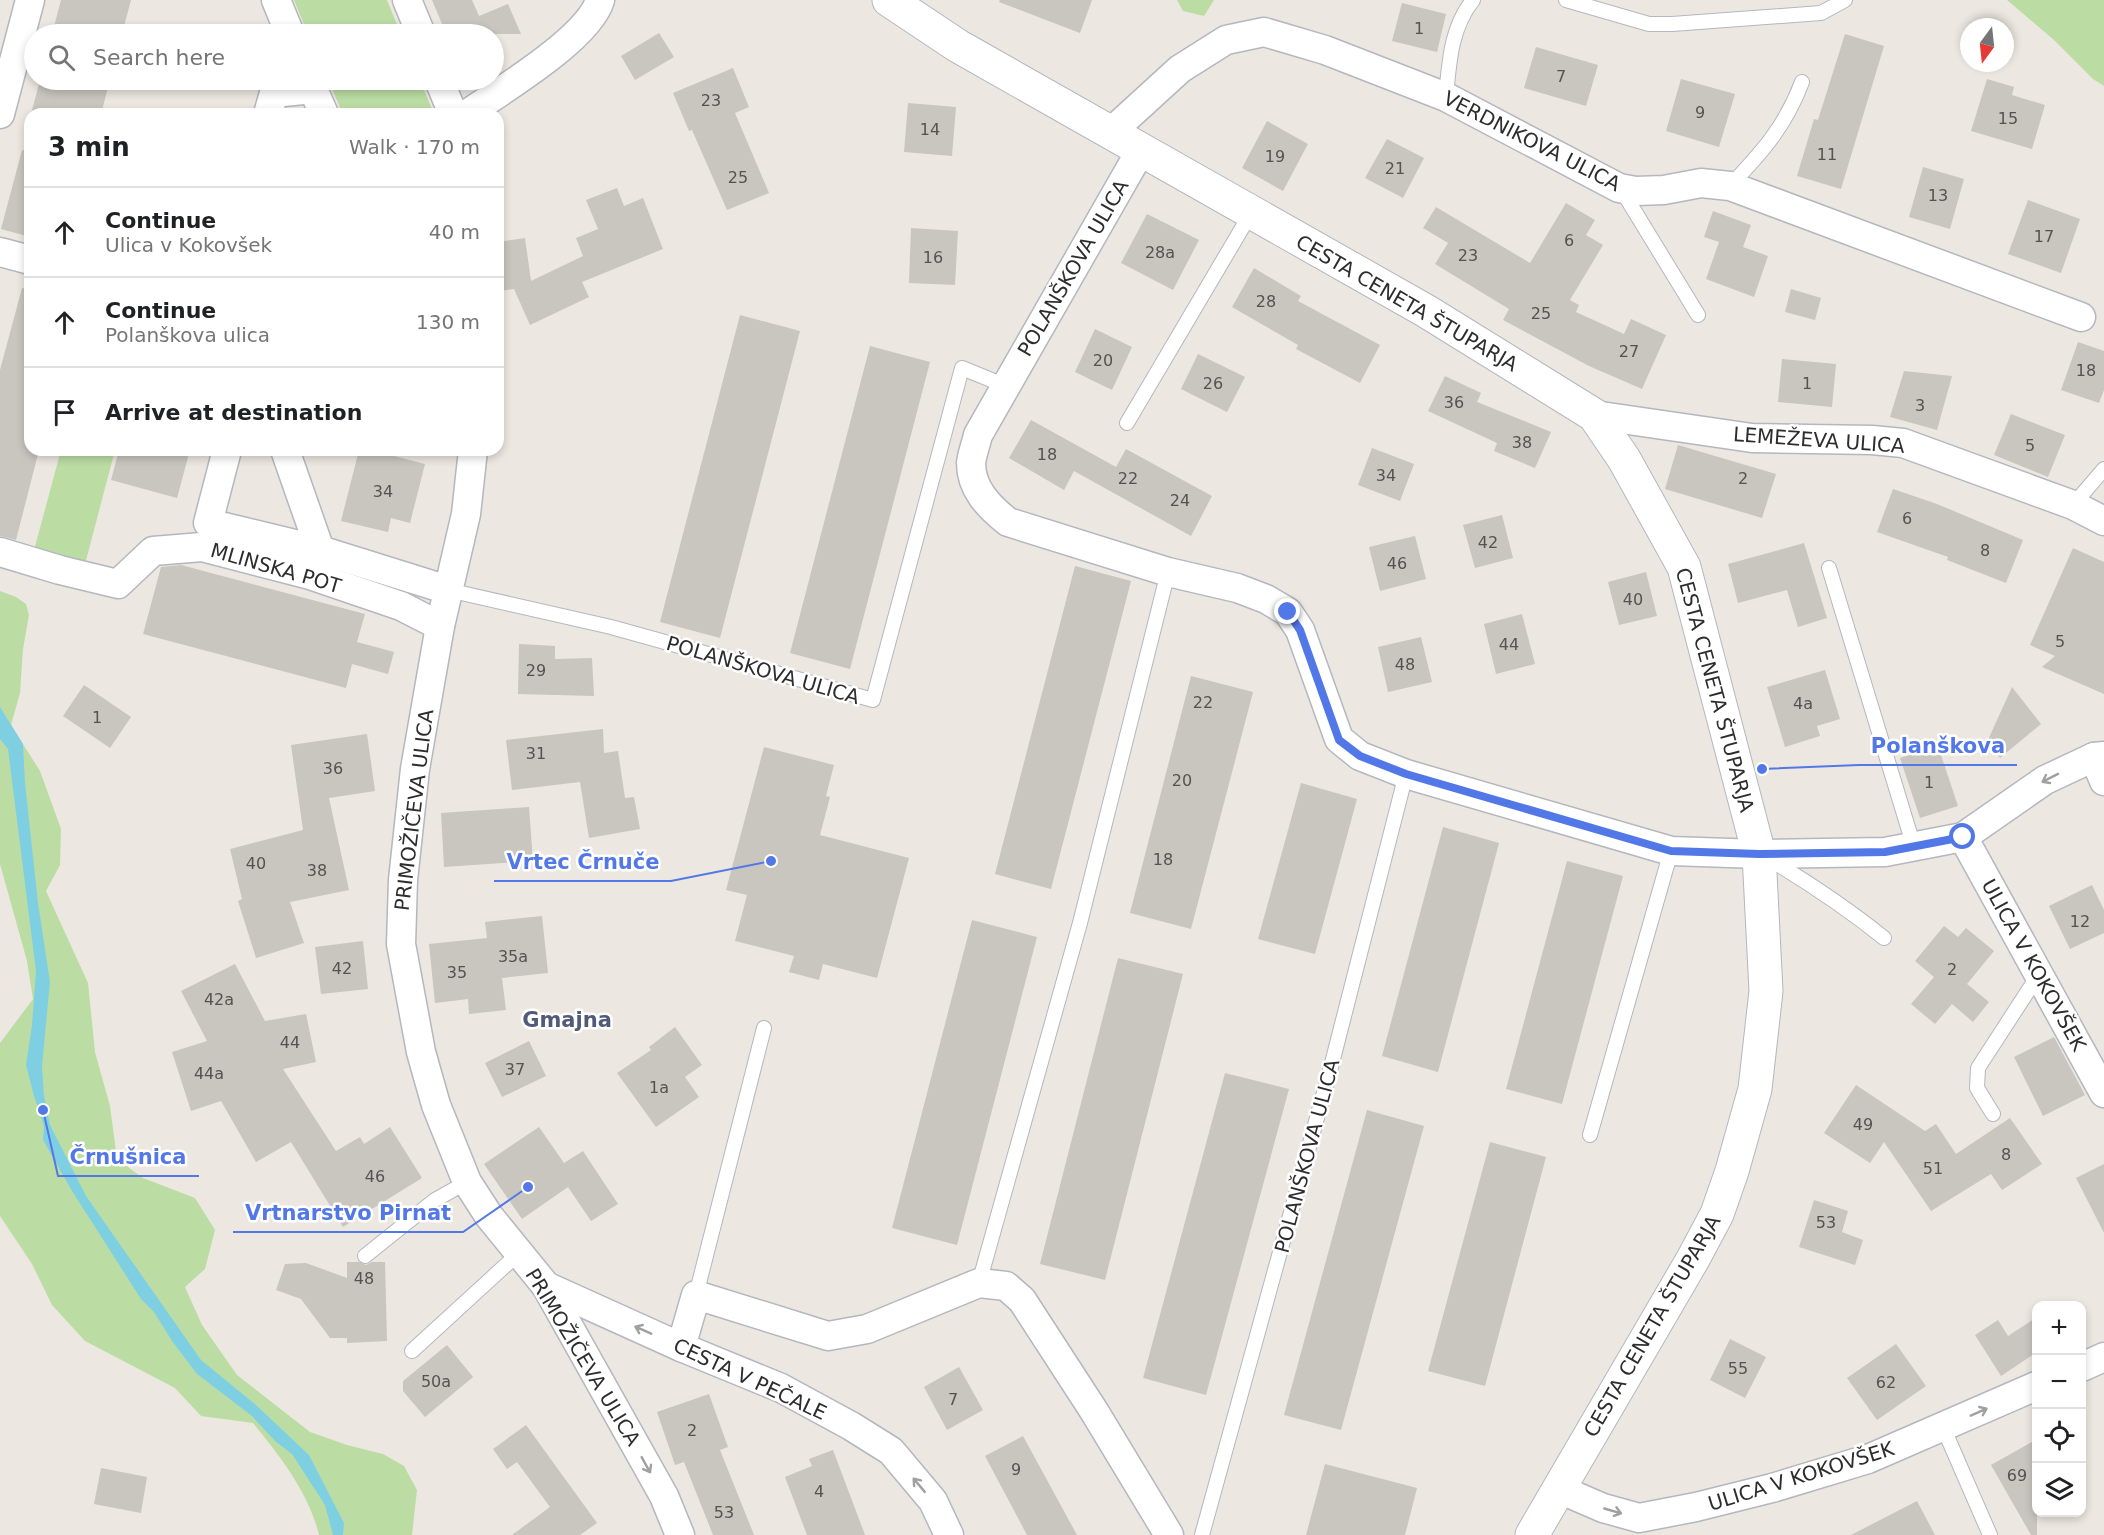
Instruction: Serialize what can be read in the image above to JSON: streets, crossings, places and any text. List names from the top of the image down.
{
  "streets": {
    "street": [
      "VERDNIKOVA ULICA",
      "POLANŠKOVA ULICA",
      "CESTA CENETA ŠTUPARJA",
      "LEMEŽEVA ULICA",
      "MLINSKA POT",
      "PRIMOŽIČEVA ULICA",
      "ULICA V KOKOVŠEK",
      "CESTA V PEČALE"
    ]
  },
  "crossings": [
    ["VERDNIKOVA ULICA", "CESTA CENETA ŠTUPARJA"],
    ["POLANŠKOVA ULICA", "CESTA CENETA ŠTUPARJA"],
    ["POLANŠKOVA ULICA", "PRIMOŽIČEVA ULICA"],
    ["CESTA CENETA ŠTUPARJA", "LEMEŽEVA ULICA"],
    ["CESTA CENETA ŠTUPARJA", "ULICA V KOKOVŠEK"],
    ["MLINSKA POT", "PRIMOŽIČEVA ULICA"],
    ["PRIMOŽIČEVA ULICA", "CESTA V PEČALE"]
  ],
  "one_way": ["ULICA V KOKOVŠEK"],
  "districts": ["Gmajna"],
  "places": [
    "Polanškova",
    "Vrtec Črnuče",
    "Črnušnica",
    "Vrtnarstvo Pirnat"
  ],
  "house_numbers": [
    "1",
    "7",
    "23",
    "9",
    "15",
    "14",
    "11",
    "19",
    "21",
    "25",
    "13",
    "17",
    "6",
    "28a",
    "23",
    "16",
    "28",
    "25",
    "27",
    "20",
    "18",
    "26",
    "1",
    "36",
    "3",
    "38",
    "5",
    "18",
    "34",
    "22",
    "2",
    "34",
    "24",
    "6",
    "42",
    "8",
    "46",
    "40",
    "5",
    "44",
    "48",
    "29",
    "22",
    "4a",
    "1",
    "31",
    "36",
    "20",
    "1",
    "18",
    "40",
    "38",
    "12",
    "35a",
    "42",
    "2",
    "35",
    "42a",
    "44",
    "37",
    "44a",
    "1a",
    "49",
    "8",
    "51",
    "46",
    "53",
    "48",
    "55",
    "50a",
    "62",
    "7",
    "2",
    "9",
    "69",
    "4",
    "53"
  ],
  "north": "bottom",
  "page": {
    "search": "Search here",
    "heading": ["3 min", "Walk · 170 m"],
    "list": [
      ["Continue", "Ulica v Kokovšek", "40 m"],
      ["Continue", "Polanškova ulica", "130 m"],
      "Arrive at destination"
    ],
    "map_buttons": ["+", "−"]
  }
}
